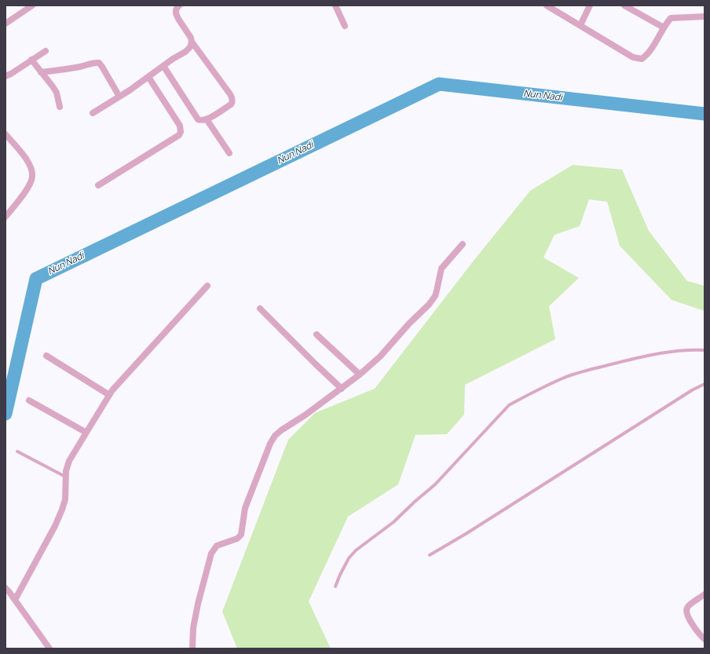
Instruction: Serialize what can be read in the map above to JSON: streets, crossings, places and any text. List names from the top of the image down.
{
  "water": ["Nun Nadi"]
}
